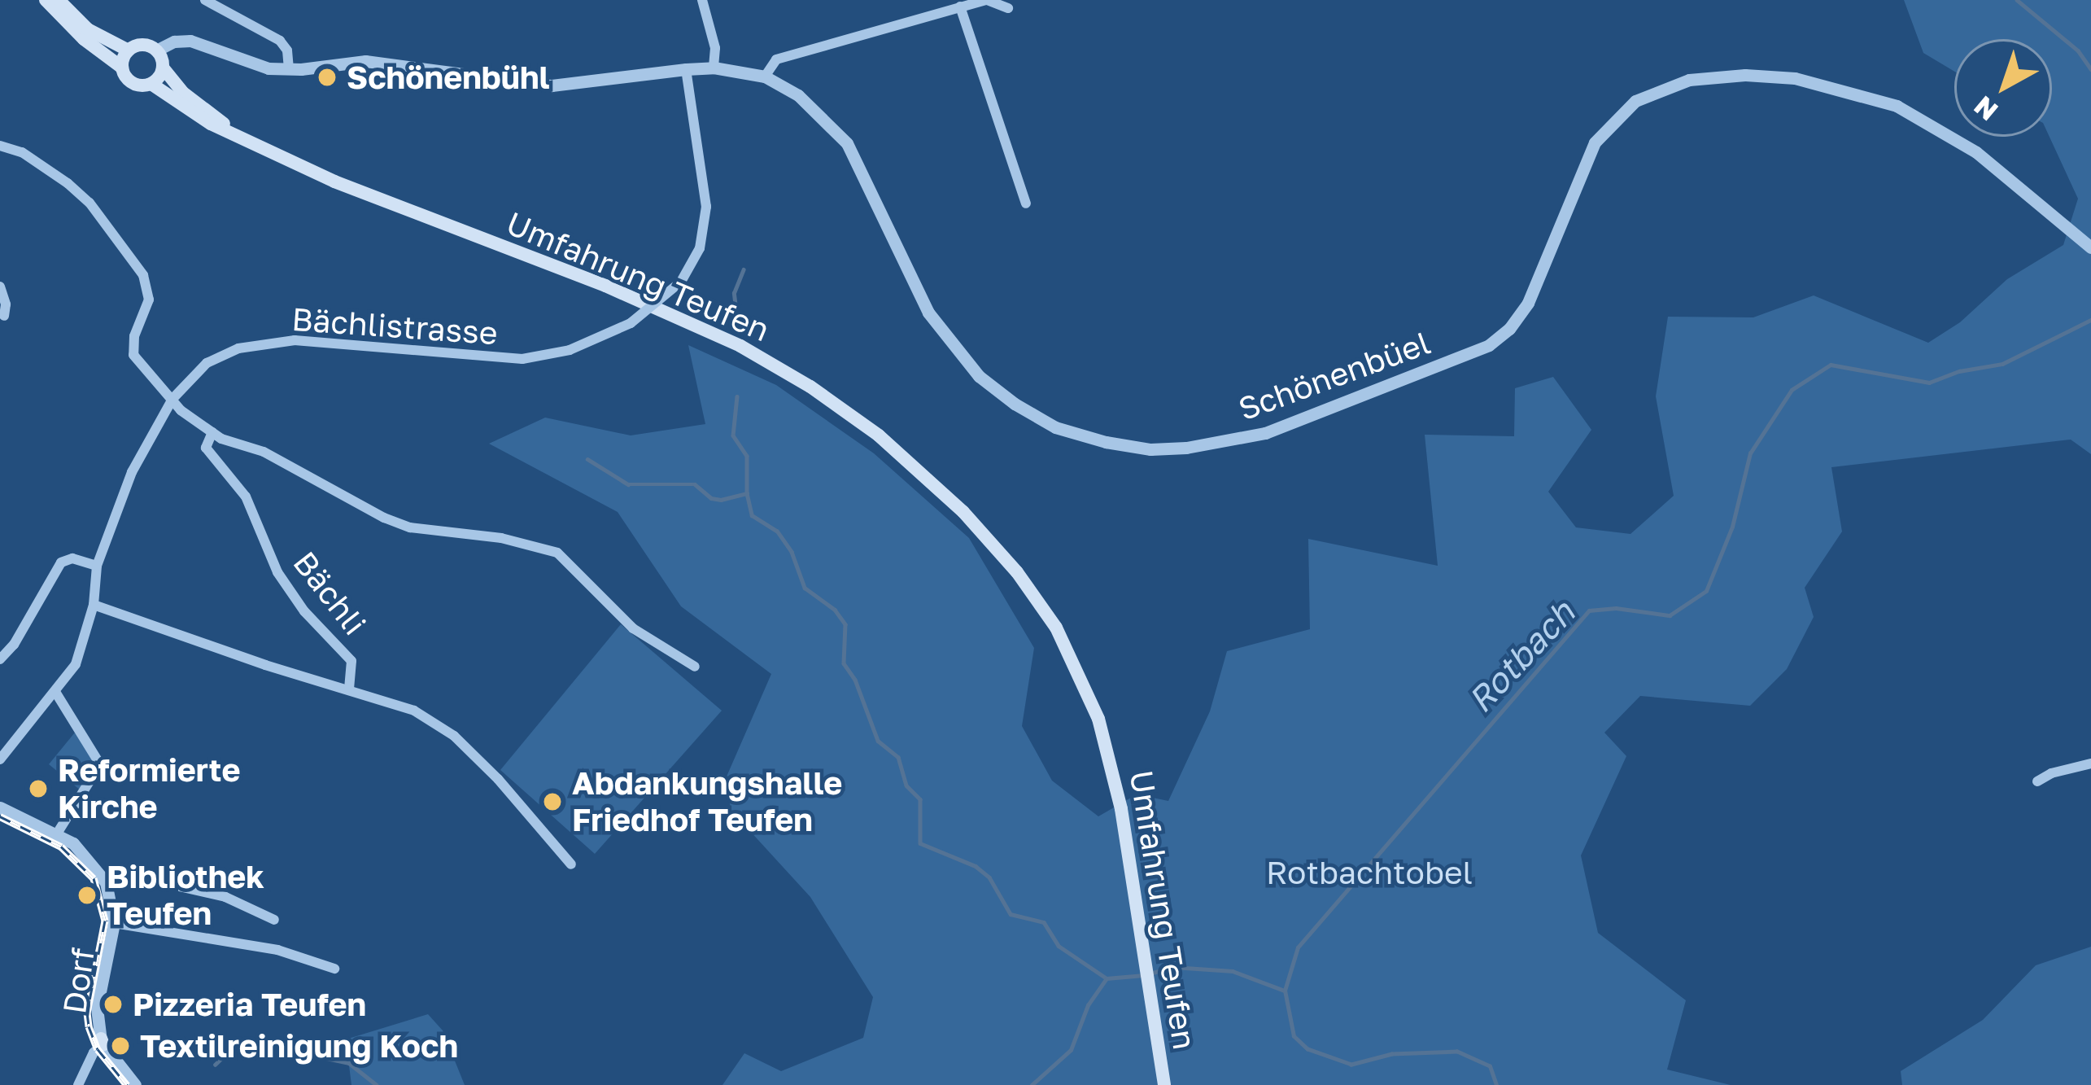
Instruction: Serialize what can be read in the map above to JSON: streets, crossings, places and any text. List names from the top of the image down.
{
  "streets": {
    "main road": ["Umfahrung Teufen"],
    "street": [
      "Bächlistrasse",
      "Schönenbüel",
      "Bächli",
      "Dorf"
    ]
  },
  "water": ["Rotbach"],
  "parks": ["Rotbachtobel"],
  "places": [
    "Schönenbühl",
    "Reformierte Kirche",
    "Abdankungshalle Friedhof Teufen",
    "Bibliothek Teufen",
    "Pizzeria Teufen",
    "Textilreinigung Koch"
  ],
  "north": "bottom left"
}
